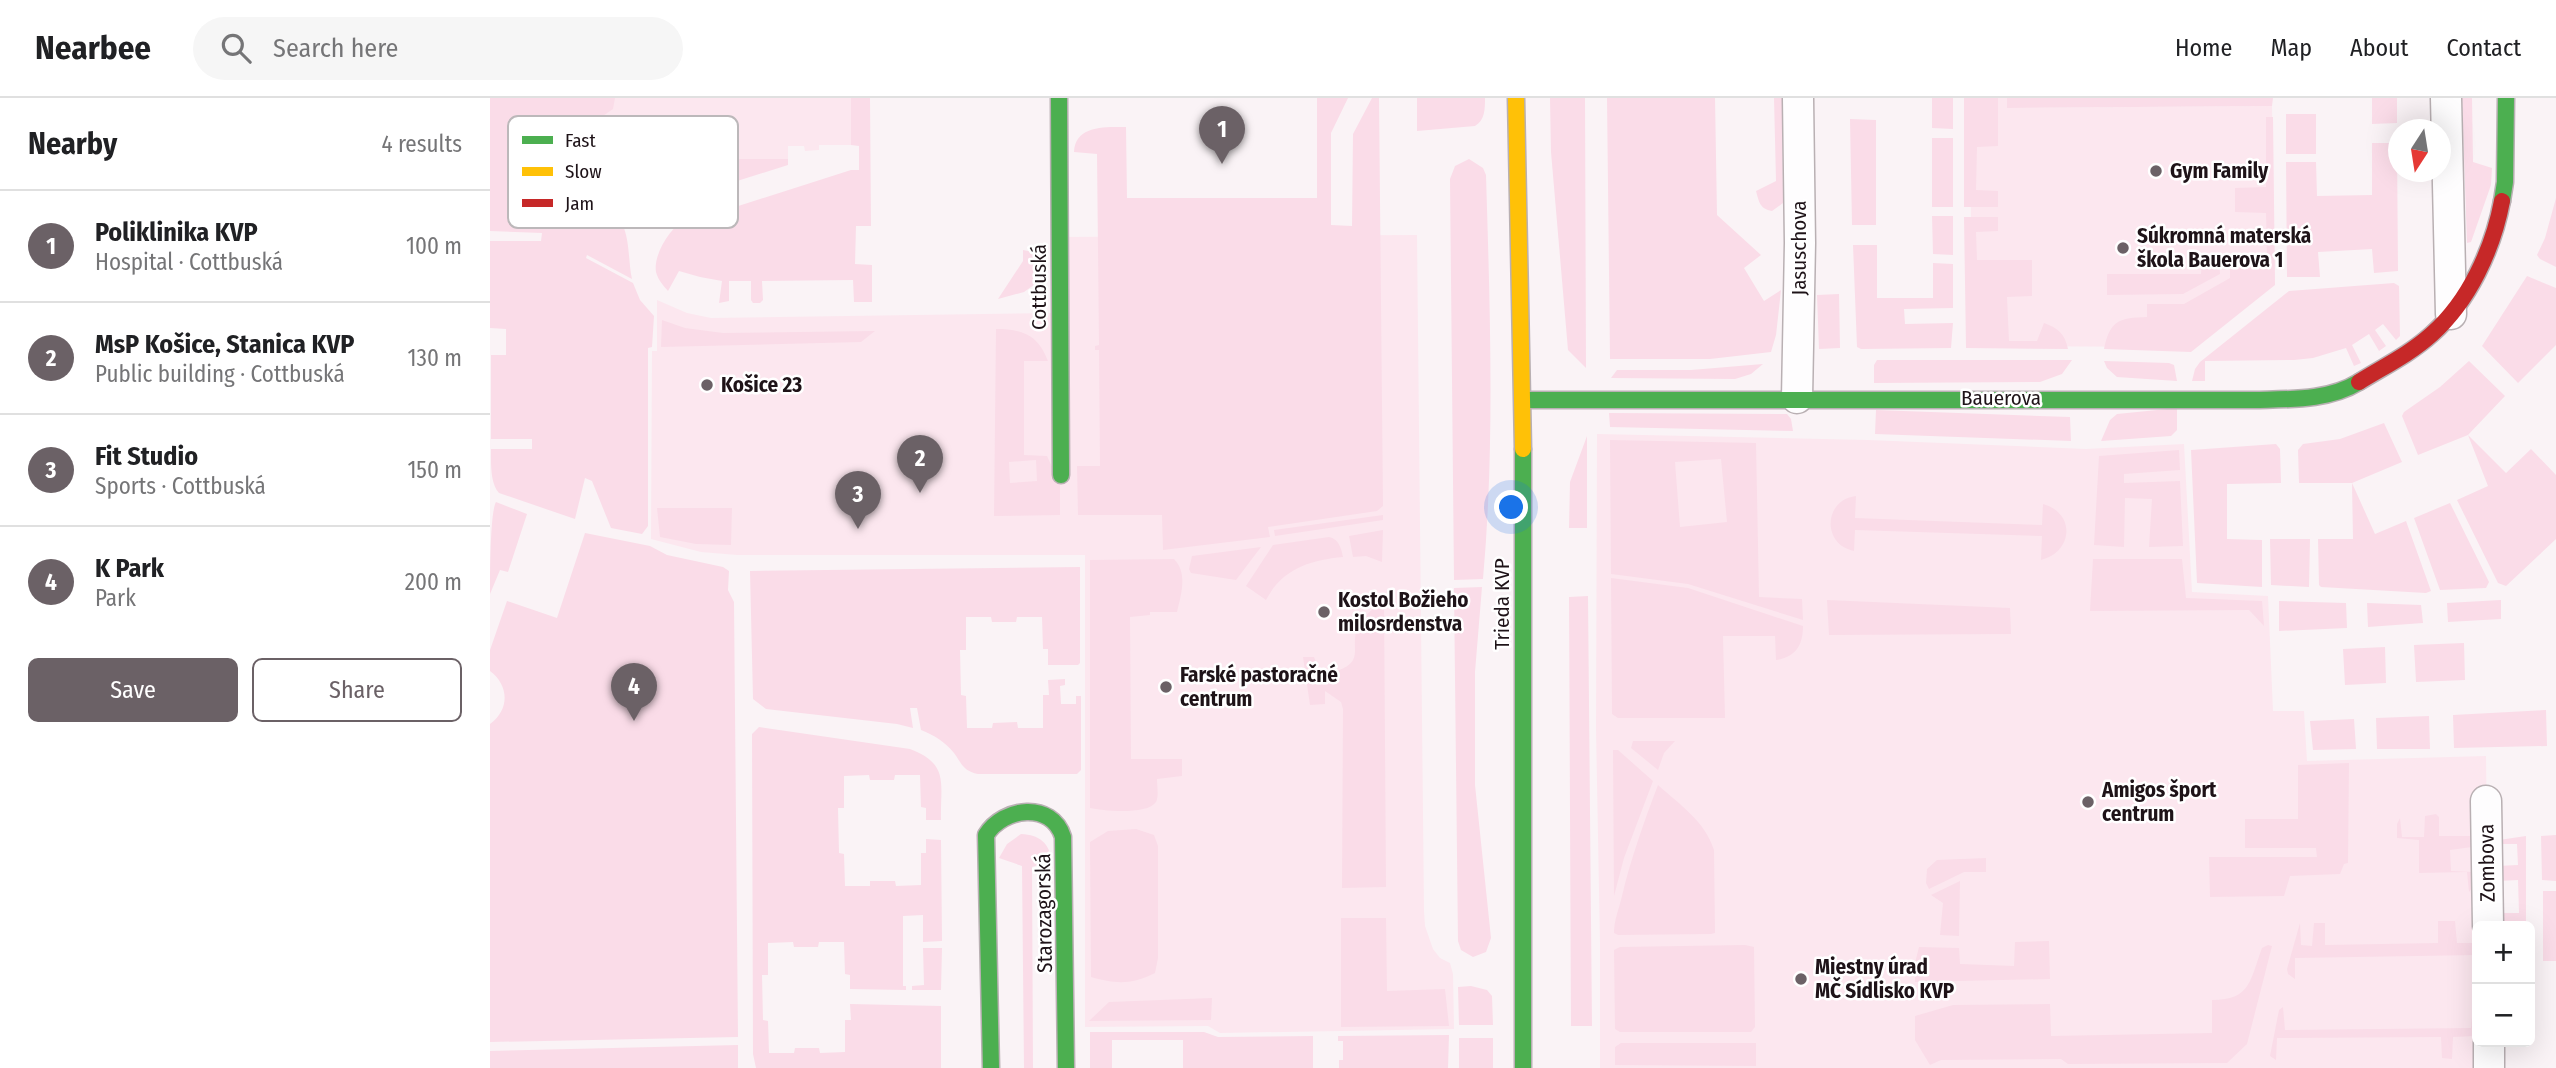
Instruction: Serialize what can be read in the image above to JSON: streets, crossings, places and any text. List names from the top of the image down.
{
  "streets": {
    "street": [
      "Jasuschova",
      "Cottbuská",
      "Bauerova",
      "Trieda KVP",
      "Zombova",
      "Starozagorská"
    ]
  },
  "crossings": [
    ["Jasuschova", "Bauerova"],
    ["Bauerova", "Trieda KVP"]
  ],
  "places": [
    "Gym Family",
    "Súkromná materská škola Bauerova 1",
    "Košice 23",
    "Kostol Božieho milosrdenstva",
    "Farské pastoračné centrum",
    "Amigos šport centrum",
    "Miestny úrad MČ Sídlisko KVP"
  ],
  "legend": ["Fast", "Slow", "Jam"],
  "north": "bottom",
  "page": {
    "header": "Nearbee",
    "search": "Search here",
    "nav": [
      "Home",
      "Map",
      "About",
      "Contact"
    ],
    "heading": ["Nearby", "4 results"],
    "pins": [
      "1",
      "2",
      "3",
      "4"
    ],
    "list": [
      {
        "mark": "1",
        "name": "Poliklinika KVP",
        "note": "Hospital · Cottbuská",
        "value": "100 m"
      },
      {
        "mark": "2",
        "name": "MsP Košice, Stanica KVP",
        "note": "Public building · Cottbuská",
        "value": "130 m"
      },
      {
        "mark": "3",
        "name": "Fit Studio",
        "note": "Sports · Cottbuská",
        "value": "150 m"
      },
      {
        "mark": "4",
        "name": "K Park",
        "note": "Park",
        "value": "200 m"
      }
    ],
    "buttons": ["Save", "Share"],
    "map_buttons": ["+", "−"]
  }
}
